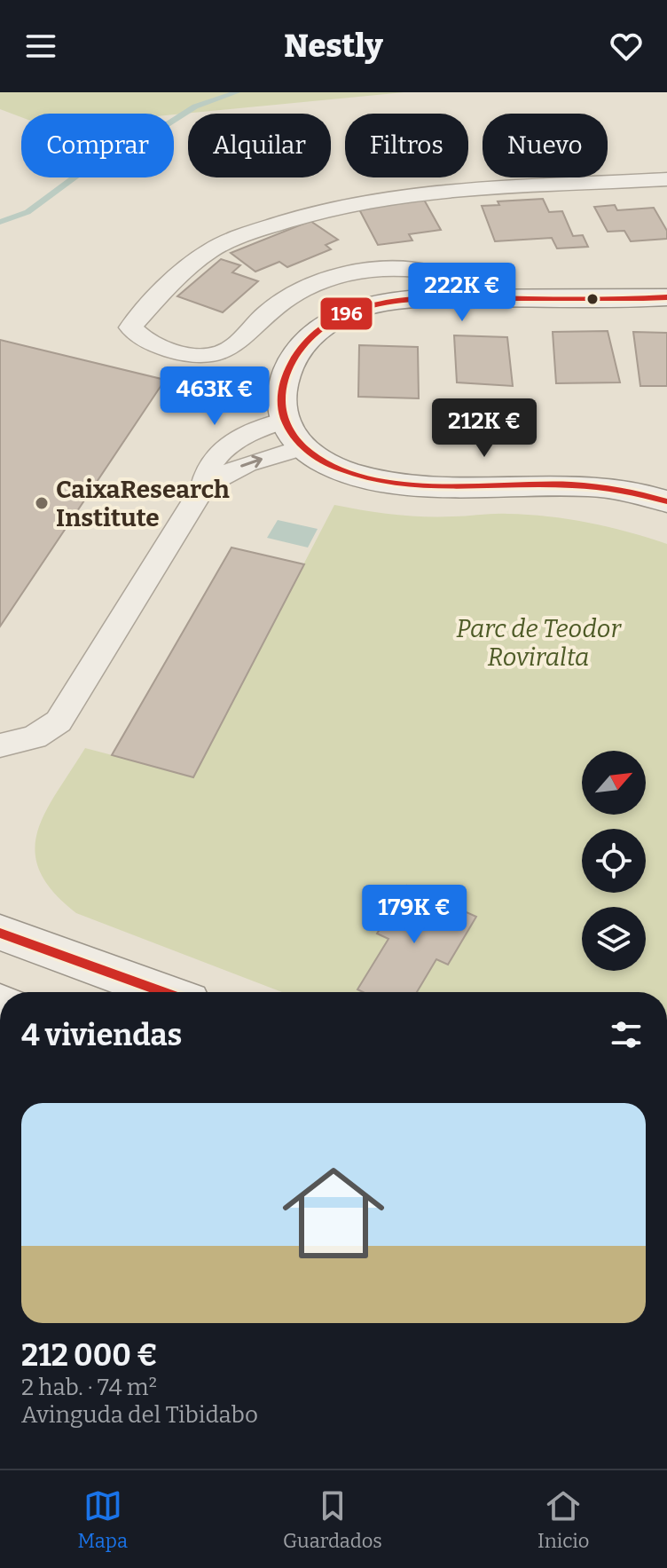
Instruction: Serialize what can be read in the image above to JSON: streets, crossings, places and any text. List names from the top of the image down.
{
  "parks": ["Parc de Teodor Roviralta"],
  "places": ["CaixaResearch Institute"],
  "lines": ["transit line 196"],
  "north": "top right",
  "page": {
    "header": "Nestly",
    "chip": [
      "Comprar",
      "Alquilar",
      "Filtros",
      "Nuevo"
    ],
    "price": [
      "222K €",
      "463K €",
      "212K €",
      "179K €"
    ],
    "heading": "4 viviendas",
    "list": [
      {
        "name": "212 000 €",
        "note": "2 hab. · 74 m² · Avinguda del Tibidabo"
      }
    ],
    "tabs": ["Mapa", "Guardados", "Inicio"]
  }
}
